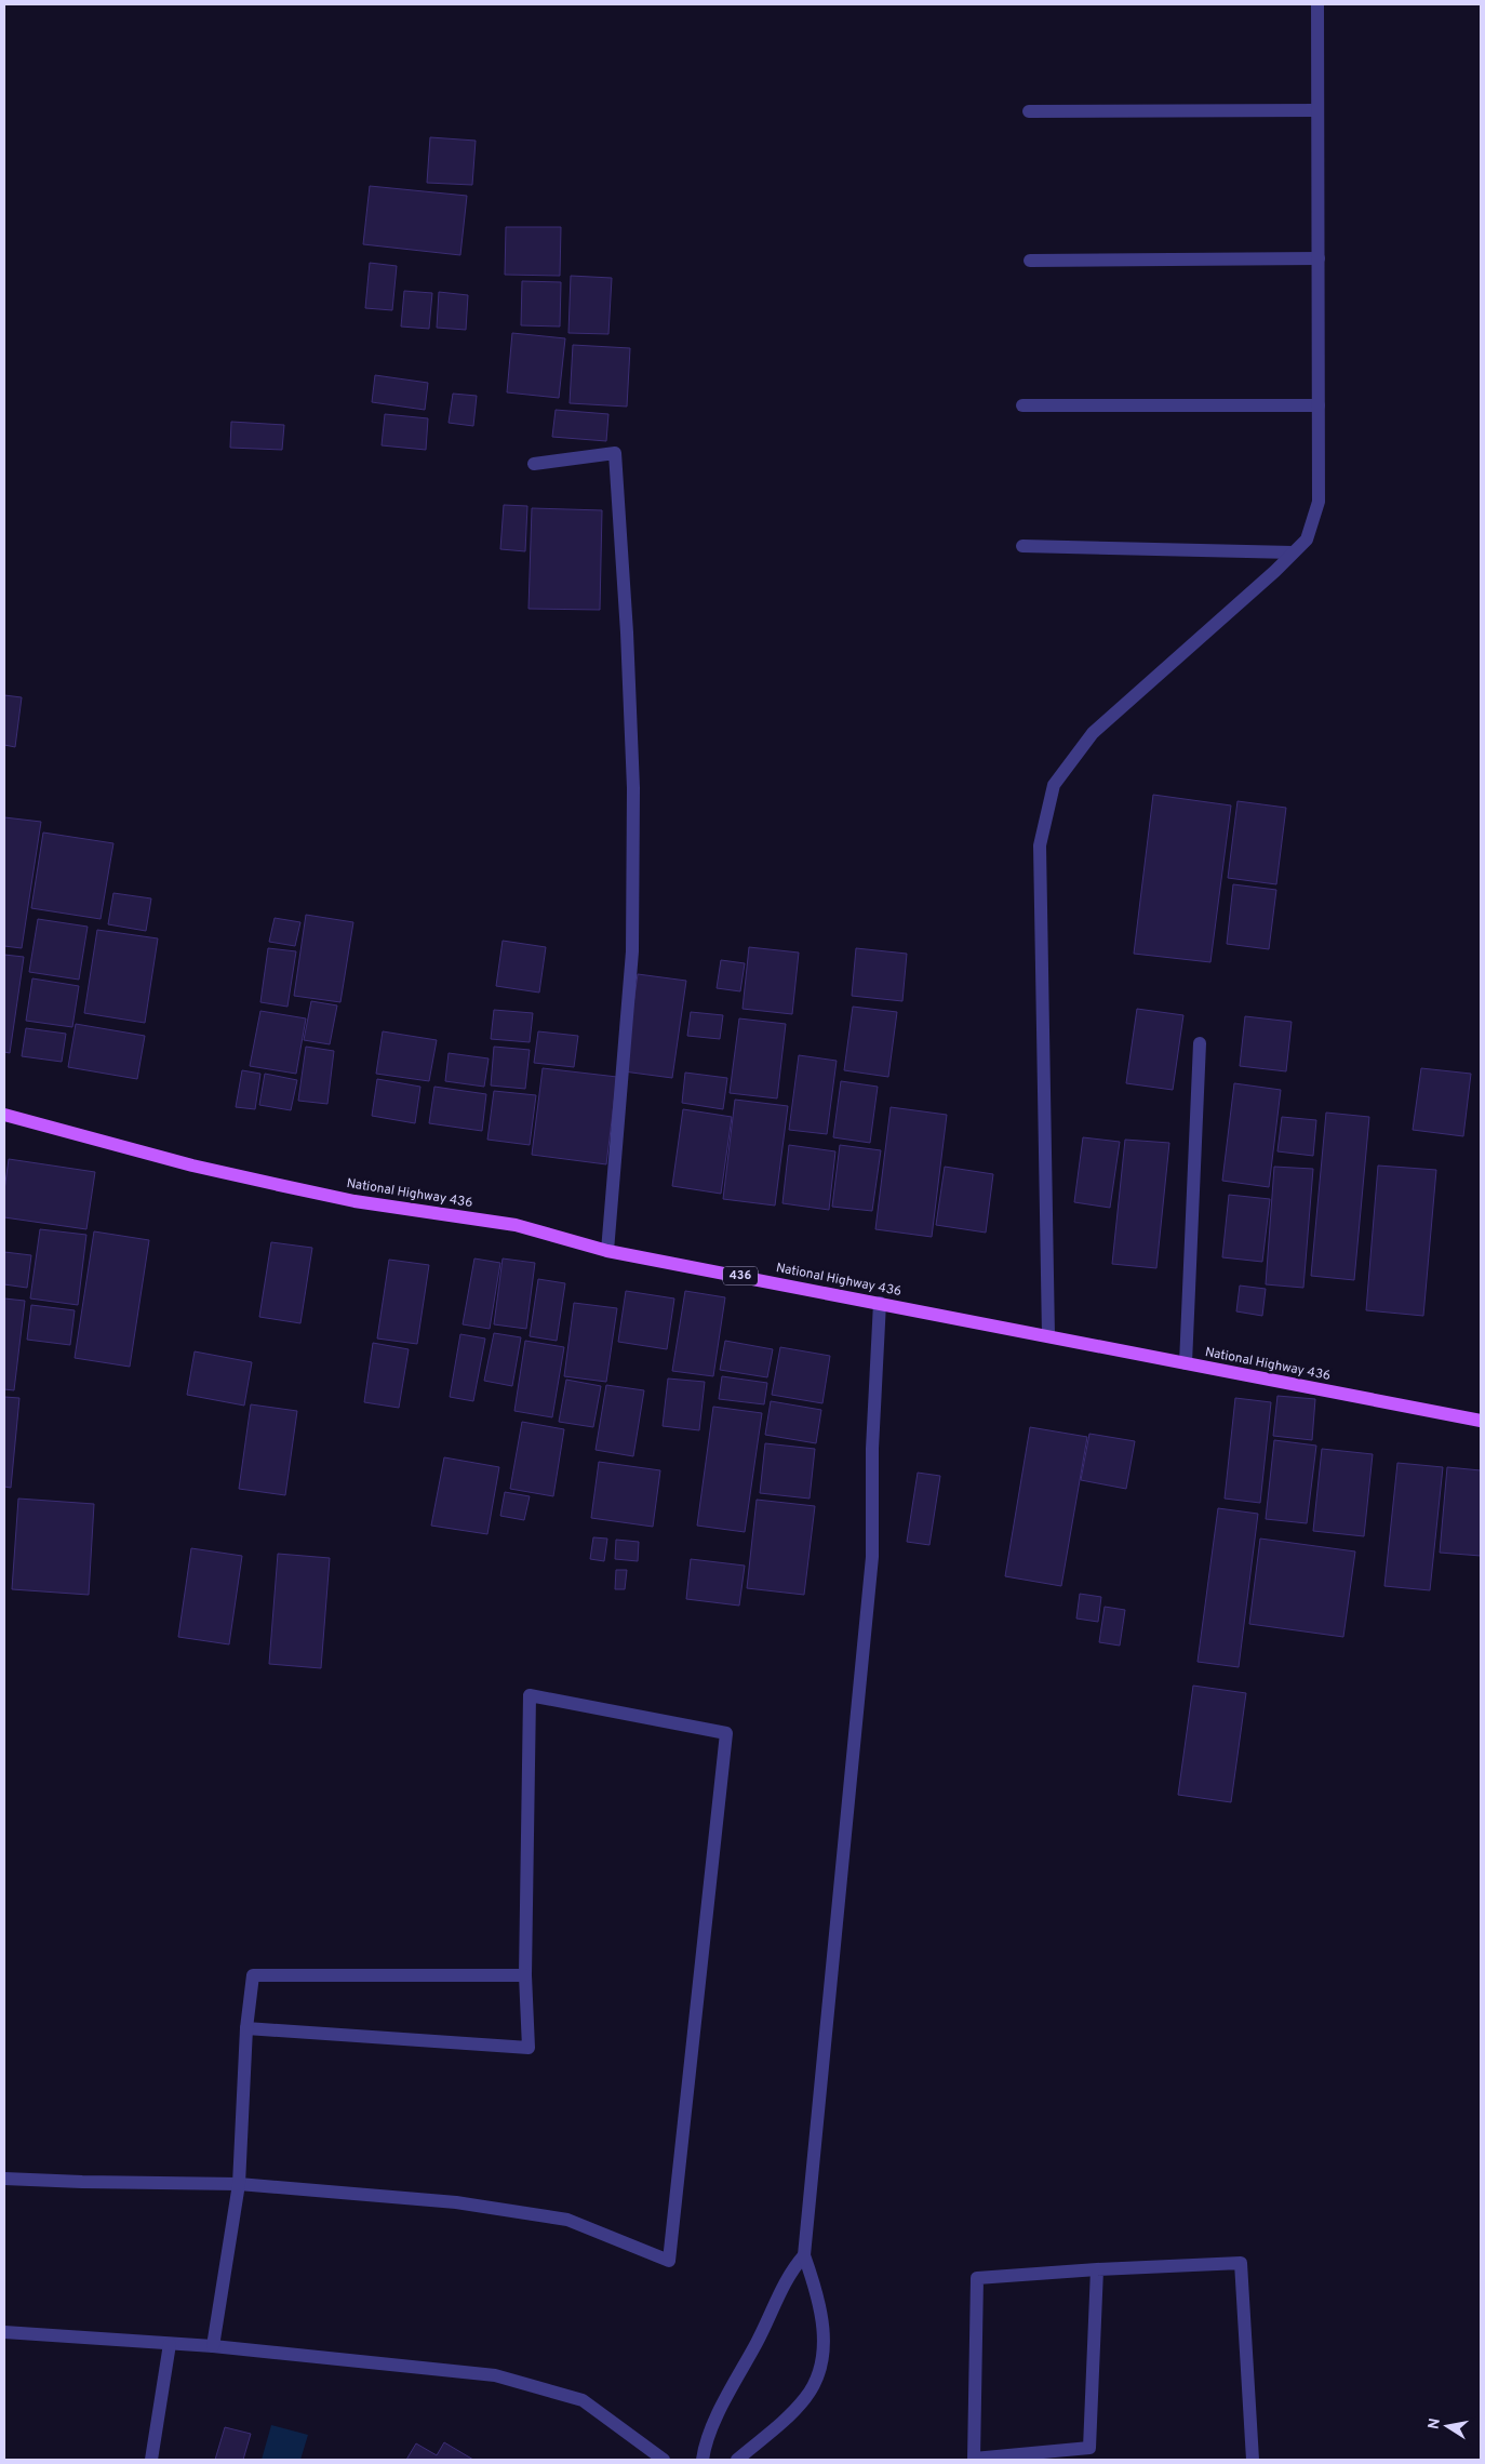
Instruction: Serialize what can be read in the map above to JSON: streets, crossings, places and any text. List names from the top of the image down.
{
  "streets": {
    "main road": ["National Highway 436", "436"]
  },
  "north": "left"
}
